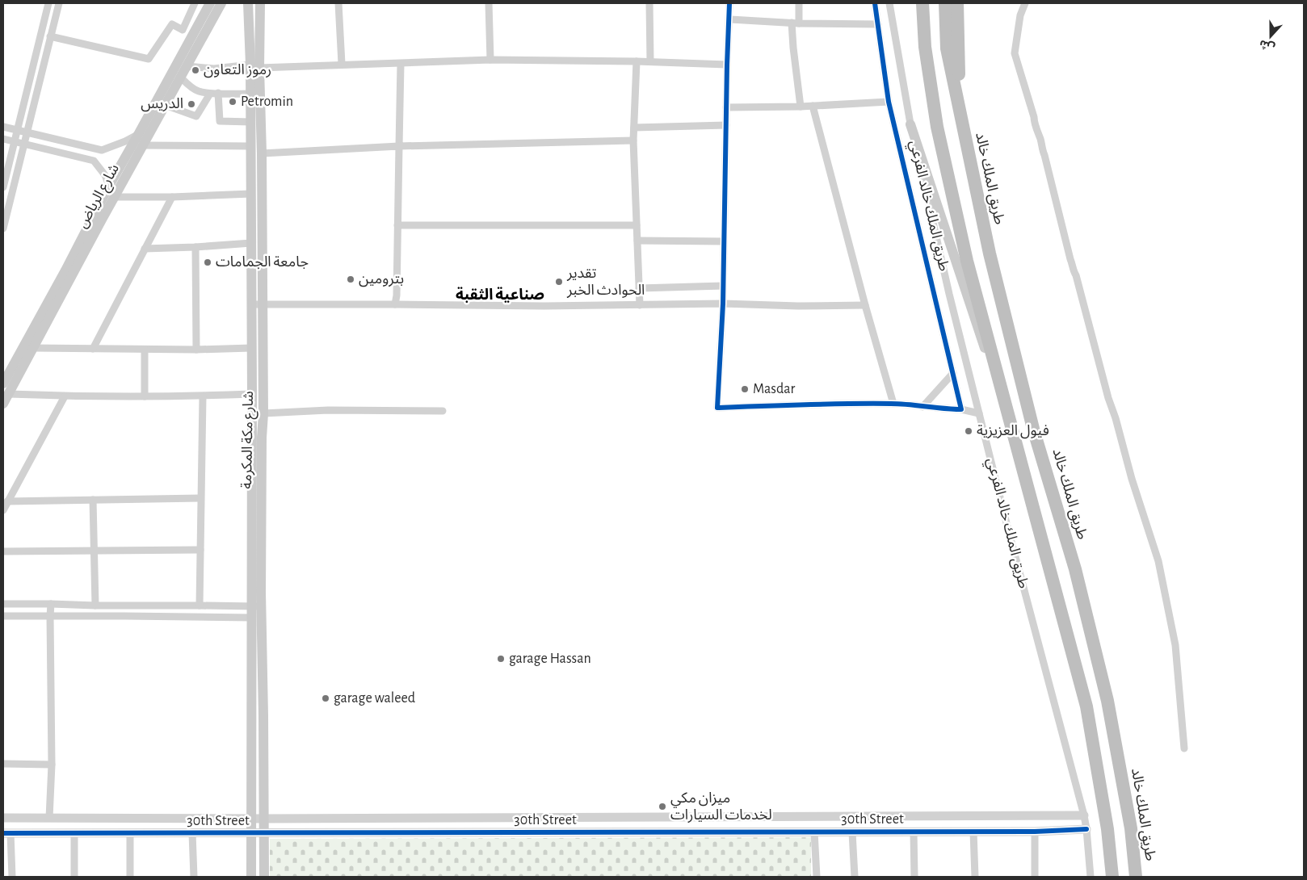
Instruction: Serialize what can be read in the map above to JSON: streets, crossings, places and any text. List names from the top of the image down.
{
  "streets": {
    "highway": ["طريق الملك خالد"],
    "main road": ["شارع الرياض", "شارع مكة المكرمة"],
    "street": ["طريق الملك خالد الفرعي", "30th Street"]
  },
  "crossings": [
    ["طريق الملك خالد الفرعي", "30th Street"],
    ["شارع مكة المكرمة", "30th Street"]
  ],
  "districts": ["صناعية الثقبة"],
  "places": [
    "رموز التعاون",
    "Petromin",
    "الدريس",
    "جامعة الجمامات",
    "بترومين",
    "تقدير الحوادث الخبر",
    "Masdar",
    "فيول العزيزية",
    "garage Hassan",
    "garage waleed",
    "ميزان مكي لخدمات السيارات"
  ],
  "north": "bottom"
}
